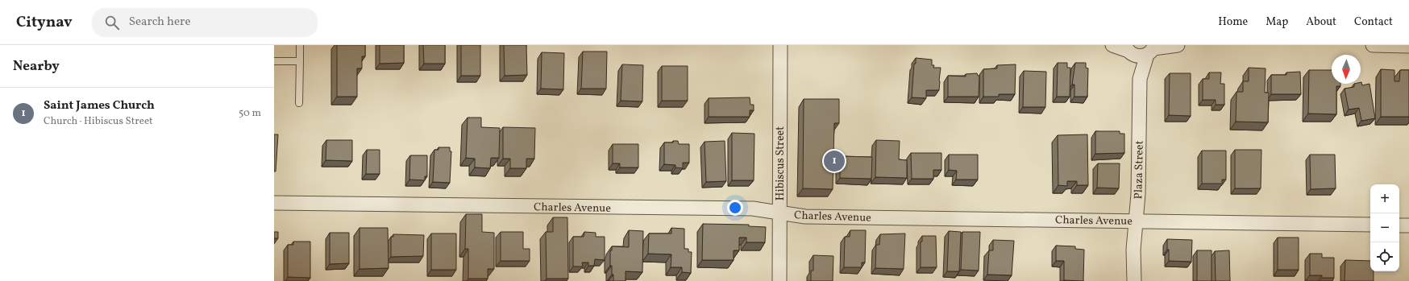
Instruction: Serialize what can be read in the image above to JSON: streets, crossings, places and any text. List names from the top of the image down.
{
  "streets": {
    "street": ["Hibiscus Street", "Plaza Street", "Charles Avenue"]
  },
  "crossings": [
    ["Hibiscus Street", "Charles Avenue"],
    ["Plaza Street", "Charles Avenue"]
  ],
  "north": "bottom",
  "page": {
    "header": "Citynav",
    "search": "Search here",
    "nav": [
      "Home",
      "Map",
      "About",
      "Contact"
    ],
    "heading": "Nearby",
    "list": [
      {
        "mark": "1",
        "name": "Saint James Church",
        "note": "Church · Hibiscus Street",
        "value": "50 m"
      }
    ],
    "pins": "1",
    "map_buttons": ["+", "−"]
  }
}
